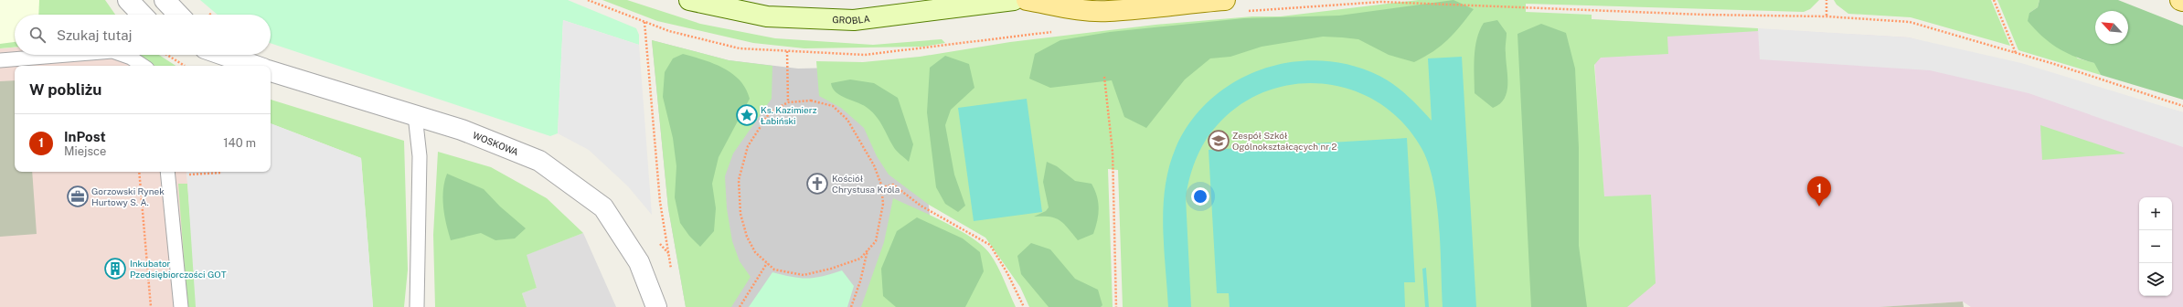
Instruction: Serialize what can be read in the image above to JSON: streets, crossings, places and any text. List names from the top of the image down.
{
  "streets": {
    "main road": ["GROBLA"],
    "street": ["WOSKOWA"]
  },
  "places": {
    "place": ["Ks. Kazimierz Łabiński"],
    "school or university": ["Zespół Szkół Ogólnokształcących nr 2"],
    "church": ["Kościół Chrystusa Króla"],
    "office": ["Gorzowski Rynek Hurtowy S. A."],
    "building": ["Inkubator Pzedsiębiorczości GOT"]
  },
  "north": "top left",
  "page": {
    "search": "Szukaj tutaj",
    "heading": "W pobliżu",
    "list": [
      {
        "mark": "1",
        "name": "InPost",
        "note": "Miejsce",
        "value": "140 m"
      }
    ],
    "pins": "1",
    "map_buttons": ["+", "−"]
  }
}
